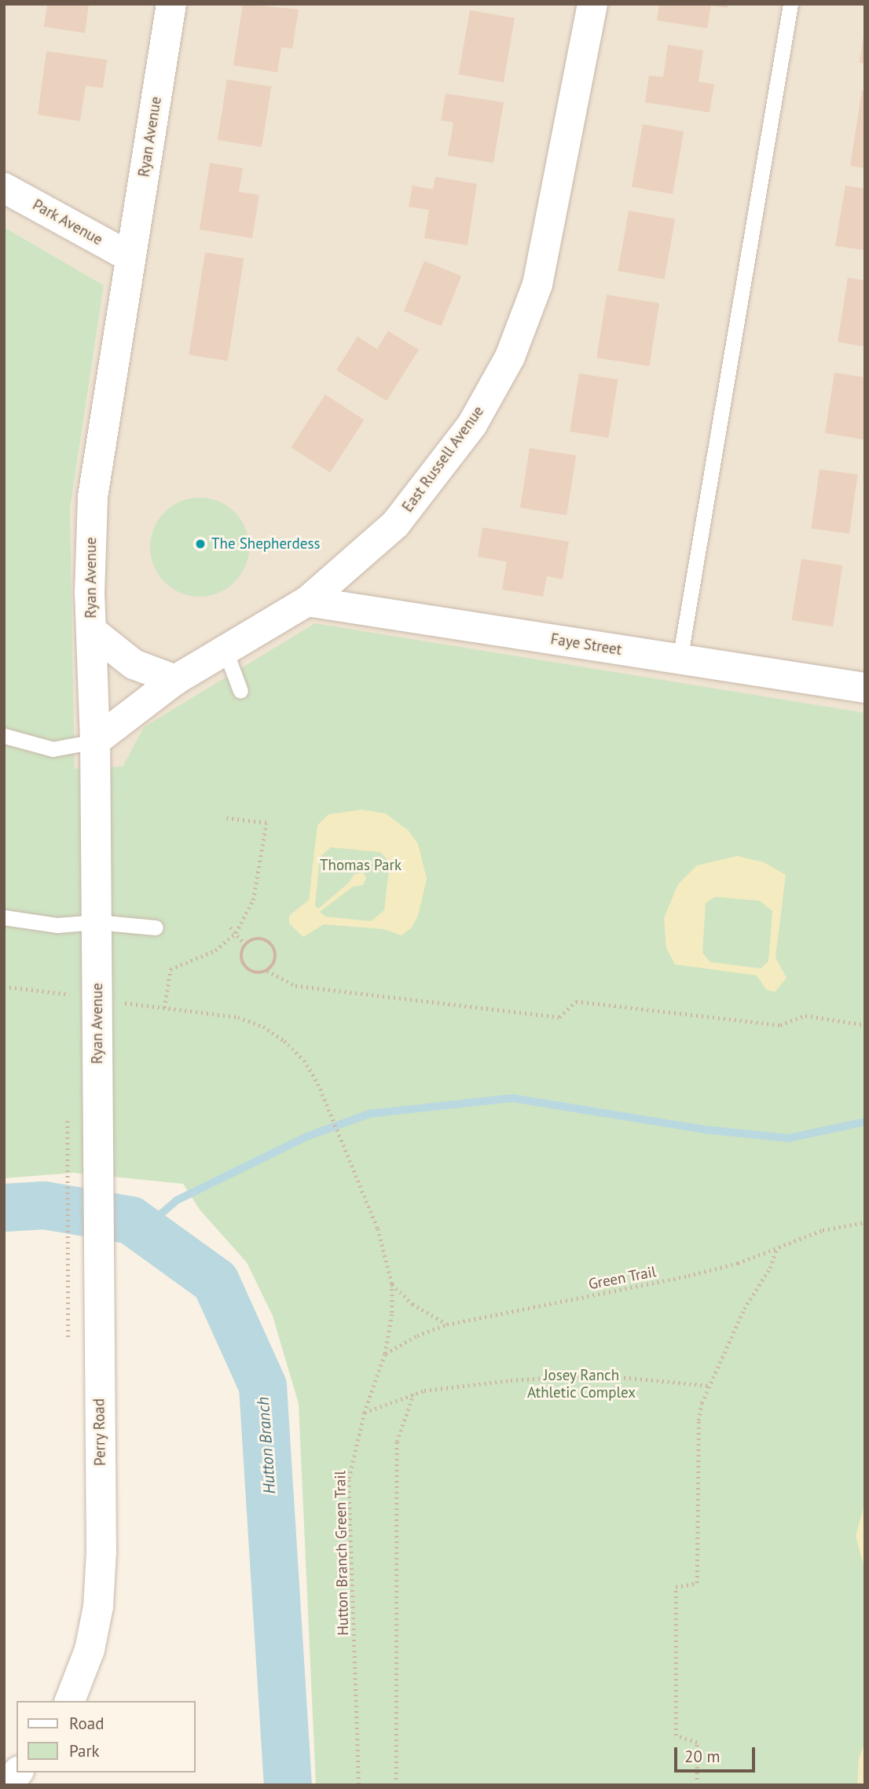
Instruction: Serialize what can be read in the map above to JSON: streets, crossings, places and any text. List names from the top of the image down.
{
  "streets": {
    "street": [
      "Ryan Avenue",
      "Park Avenue",
      "East Russell Avenue",
      "Faye Street",
      "Perry Road"
    ],
    "path": ["Green Trail", "Hutton Branch Green Trail"]
  },
  "crossings": [
    ["Ryan Avenue", "Park Avenue"],
    ["Ryan Avenue", "East Russell Avenue"],
    ["Ryan Avenue", "Perry Road"],
    ["East Russell Avenue", "Faye Street"],
    ["Green Trail", "Hutton Branch Green Trail"]
  ],
  "water": ["Hutton Branch"],
  "parks": ["Thomas Park", "Josey Ranch Athletic Complex"],
  "places": ["The Shepherdess"],
  "legend": ["Road", "Park"],
  "scale_bar": "20 m"
}
